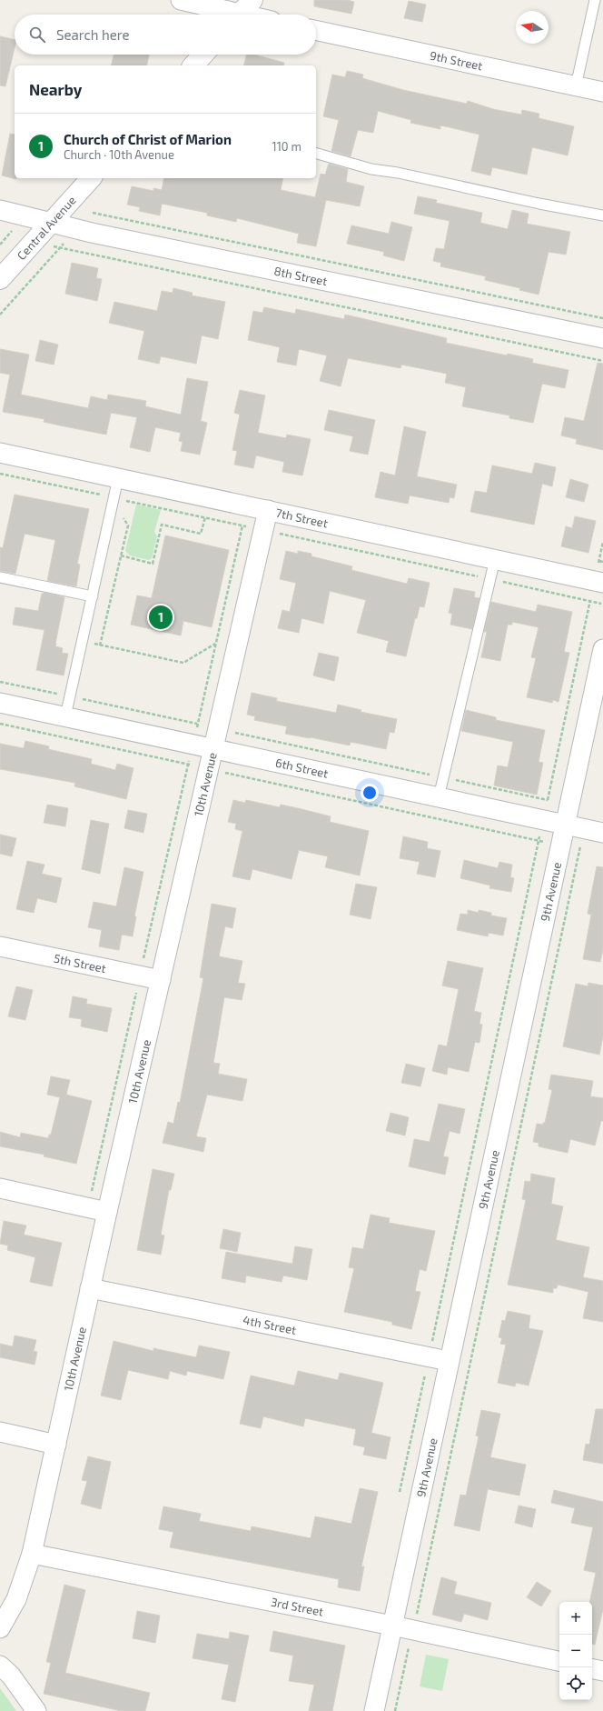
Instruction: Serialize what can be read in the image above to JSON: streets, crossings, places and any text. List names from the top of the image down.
{
  "streets": {
    "street": [
      "9th Street",
      "Central Avenue",
      "8th Street",
      "7th Street",
      "6th Street",
      "10th Avenue",
      "9th Avenue",
      "5th Street",
      "4th Street",
      "3rd Street"
    ]
  },
  "crossings": [
    ["Central Avenue", "8th Street"],
    ["7th Street", "10th Avenue"],
    ["6th Street", "10th Avenue"],
    ["6th Street", "9th Avenue"],
    ["10th Avenue", "5th Street"],
    ["10th Avenue", "4th Street"],
    ["10th Avenue", "3rd Street"],
    ["9th Avenue", "4th Street"],
    ["9th Avenue", "3rd Street"]
  ],
  "north": "left",
  "page": {
    "search": "Search here",
    "heading": "Nearby",
    "list": [
      {
        "mark": "1",
        "name": "Church of Christ of Marion",
        "note": "Church · 10th Avenue",
        "value": "110 m"
      }
    ],
    "pins": "1",
    "map_buttons": ["+", "−"]
  }
}
